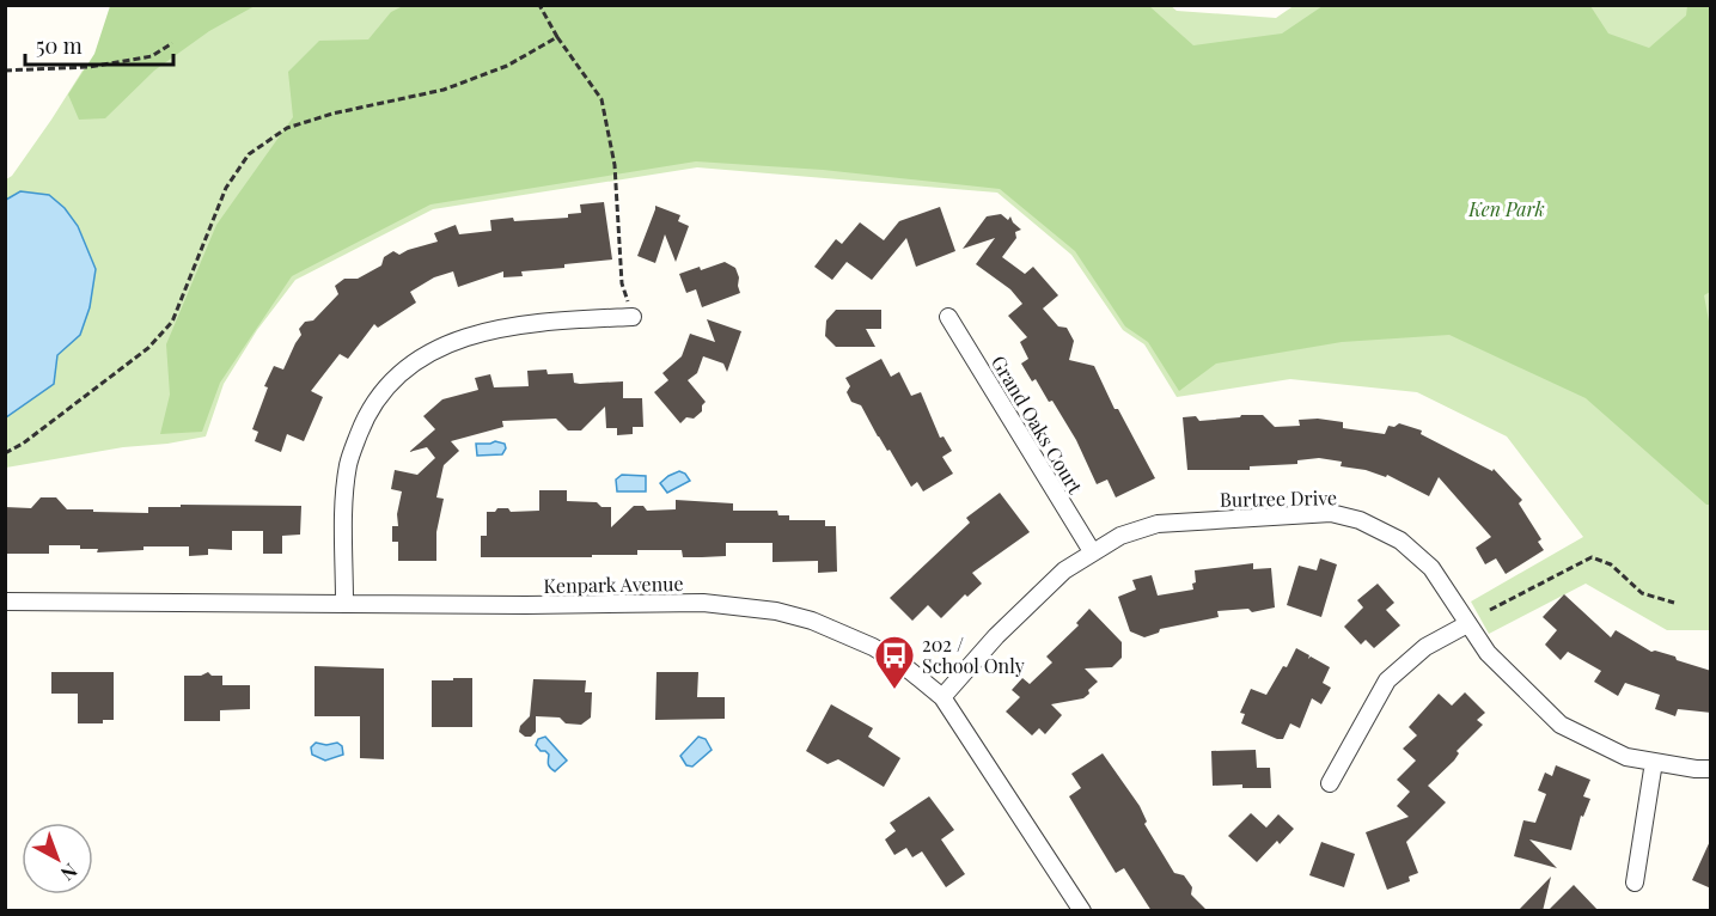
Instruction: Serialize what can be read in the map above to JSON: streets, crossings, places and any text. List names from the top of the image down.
{
  "streets": {
    "street": ["Grand Oaks Court", "Burtree Drive", "Kenpark Avenue"]
  },
  "crossings": [
    ["Grand Oaks Court", "Burtree Drive"],
    ["Burtree Drive", "Kenpark Avenue"]
  ],
  "parks": ["Ken Park"],
  "places": {
    "bus stop": ["202 / School Only"]
  },
  "scale_bar": "50 m",
  "north": "bottom right"
}
